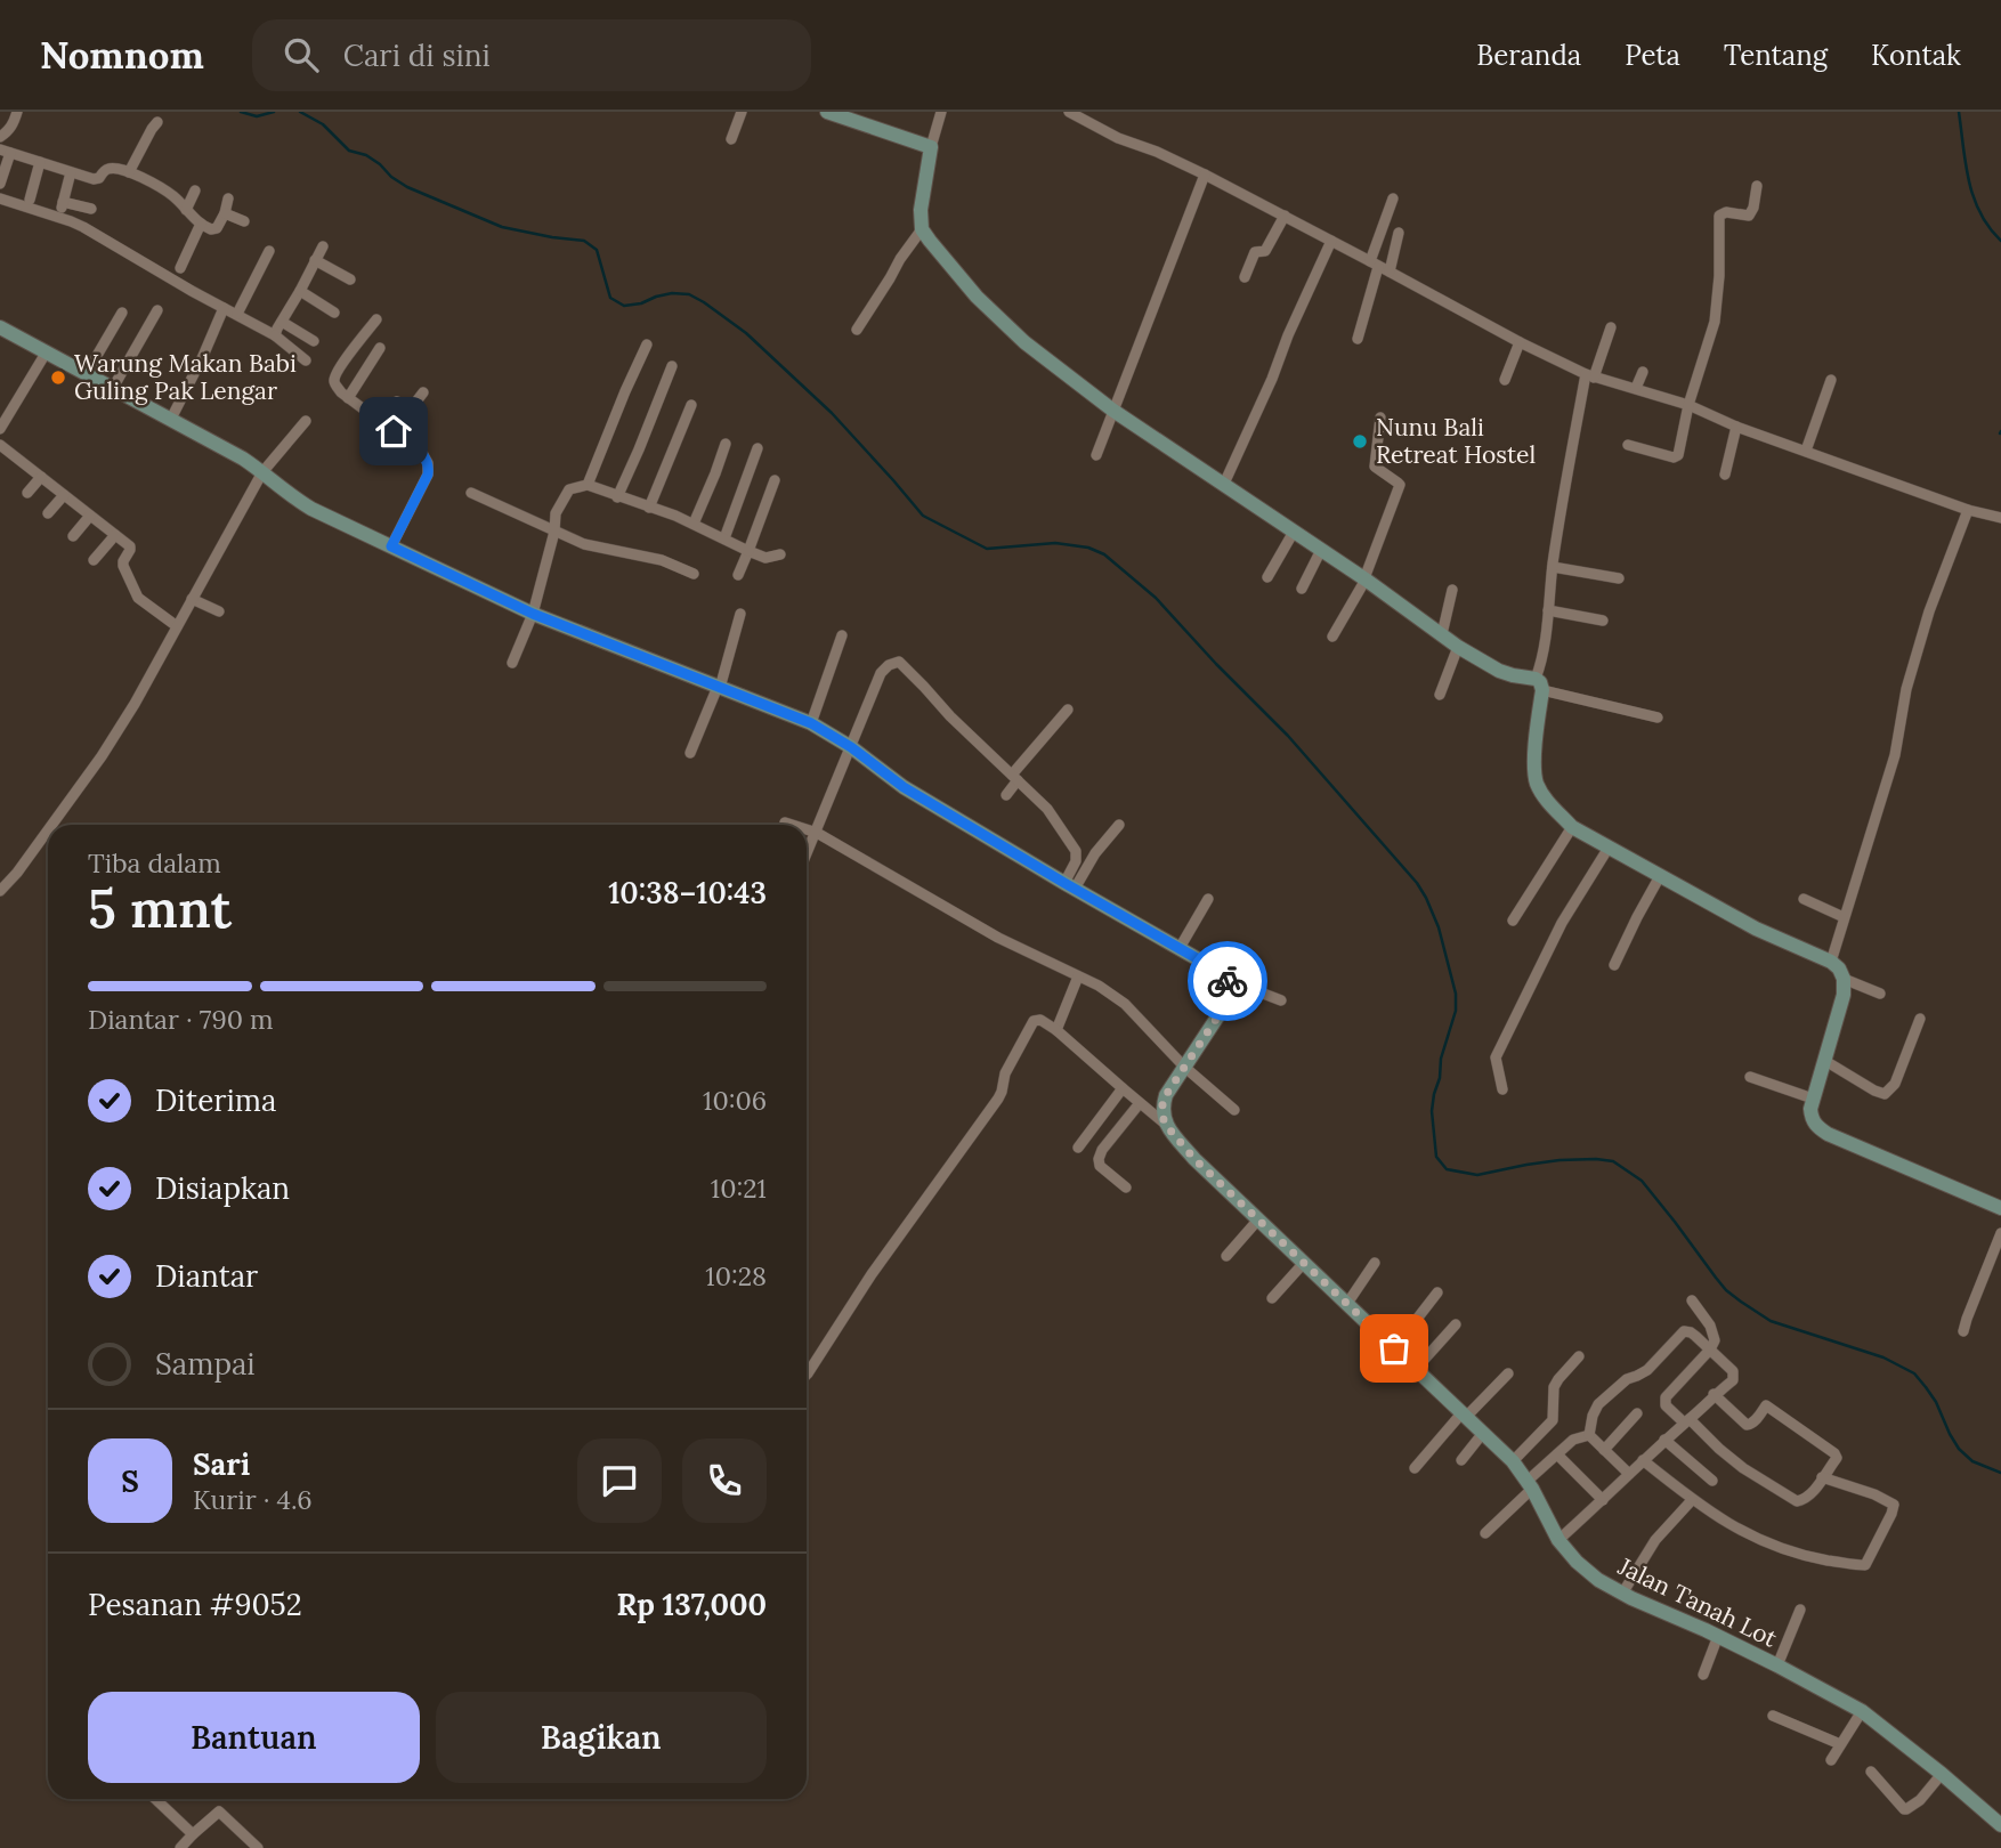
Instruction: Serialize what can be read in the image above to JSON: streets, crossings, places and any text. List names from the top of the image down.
{
  "streets": {
    "main road": ["Jalan Tanah Lot"]
  },
  "places": ["Warung Makan Babi Guling Pak Lengar", "Nunu Bali Retreat Hostel"],
  "page": {
    "header": "Nomnom",
    "search": "Cari di sini",
    "nav": [
      "Beranda",
      "Peta",
      "Tentang",
      "Kontak"
    ],
    "heading": ["5 mnt", "Tiba dalam", "10:38–10:43"],
    "panel": [
      "Sari",
      "Kurir · 4.6",
      "Pesanan #9052",
      "Rp 137,000"
    ],
    "bar": "Diantar · 790 m",
    "list": [
      ["Diterima", "10:06"],
      ["Disiapkan", "10:21"],
      ["Diantar", "10:28"],
      "Sampai"
    ],
    "round": "S",
    "buttons": ["Bantuan", "Bagikan"]
  }
}
